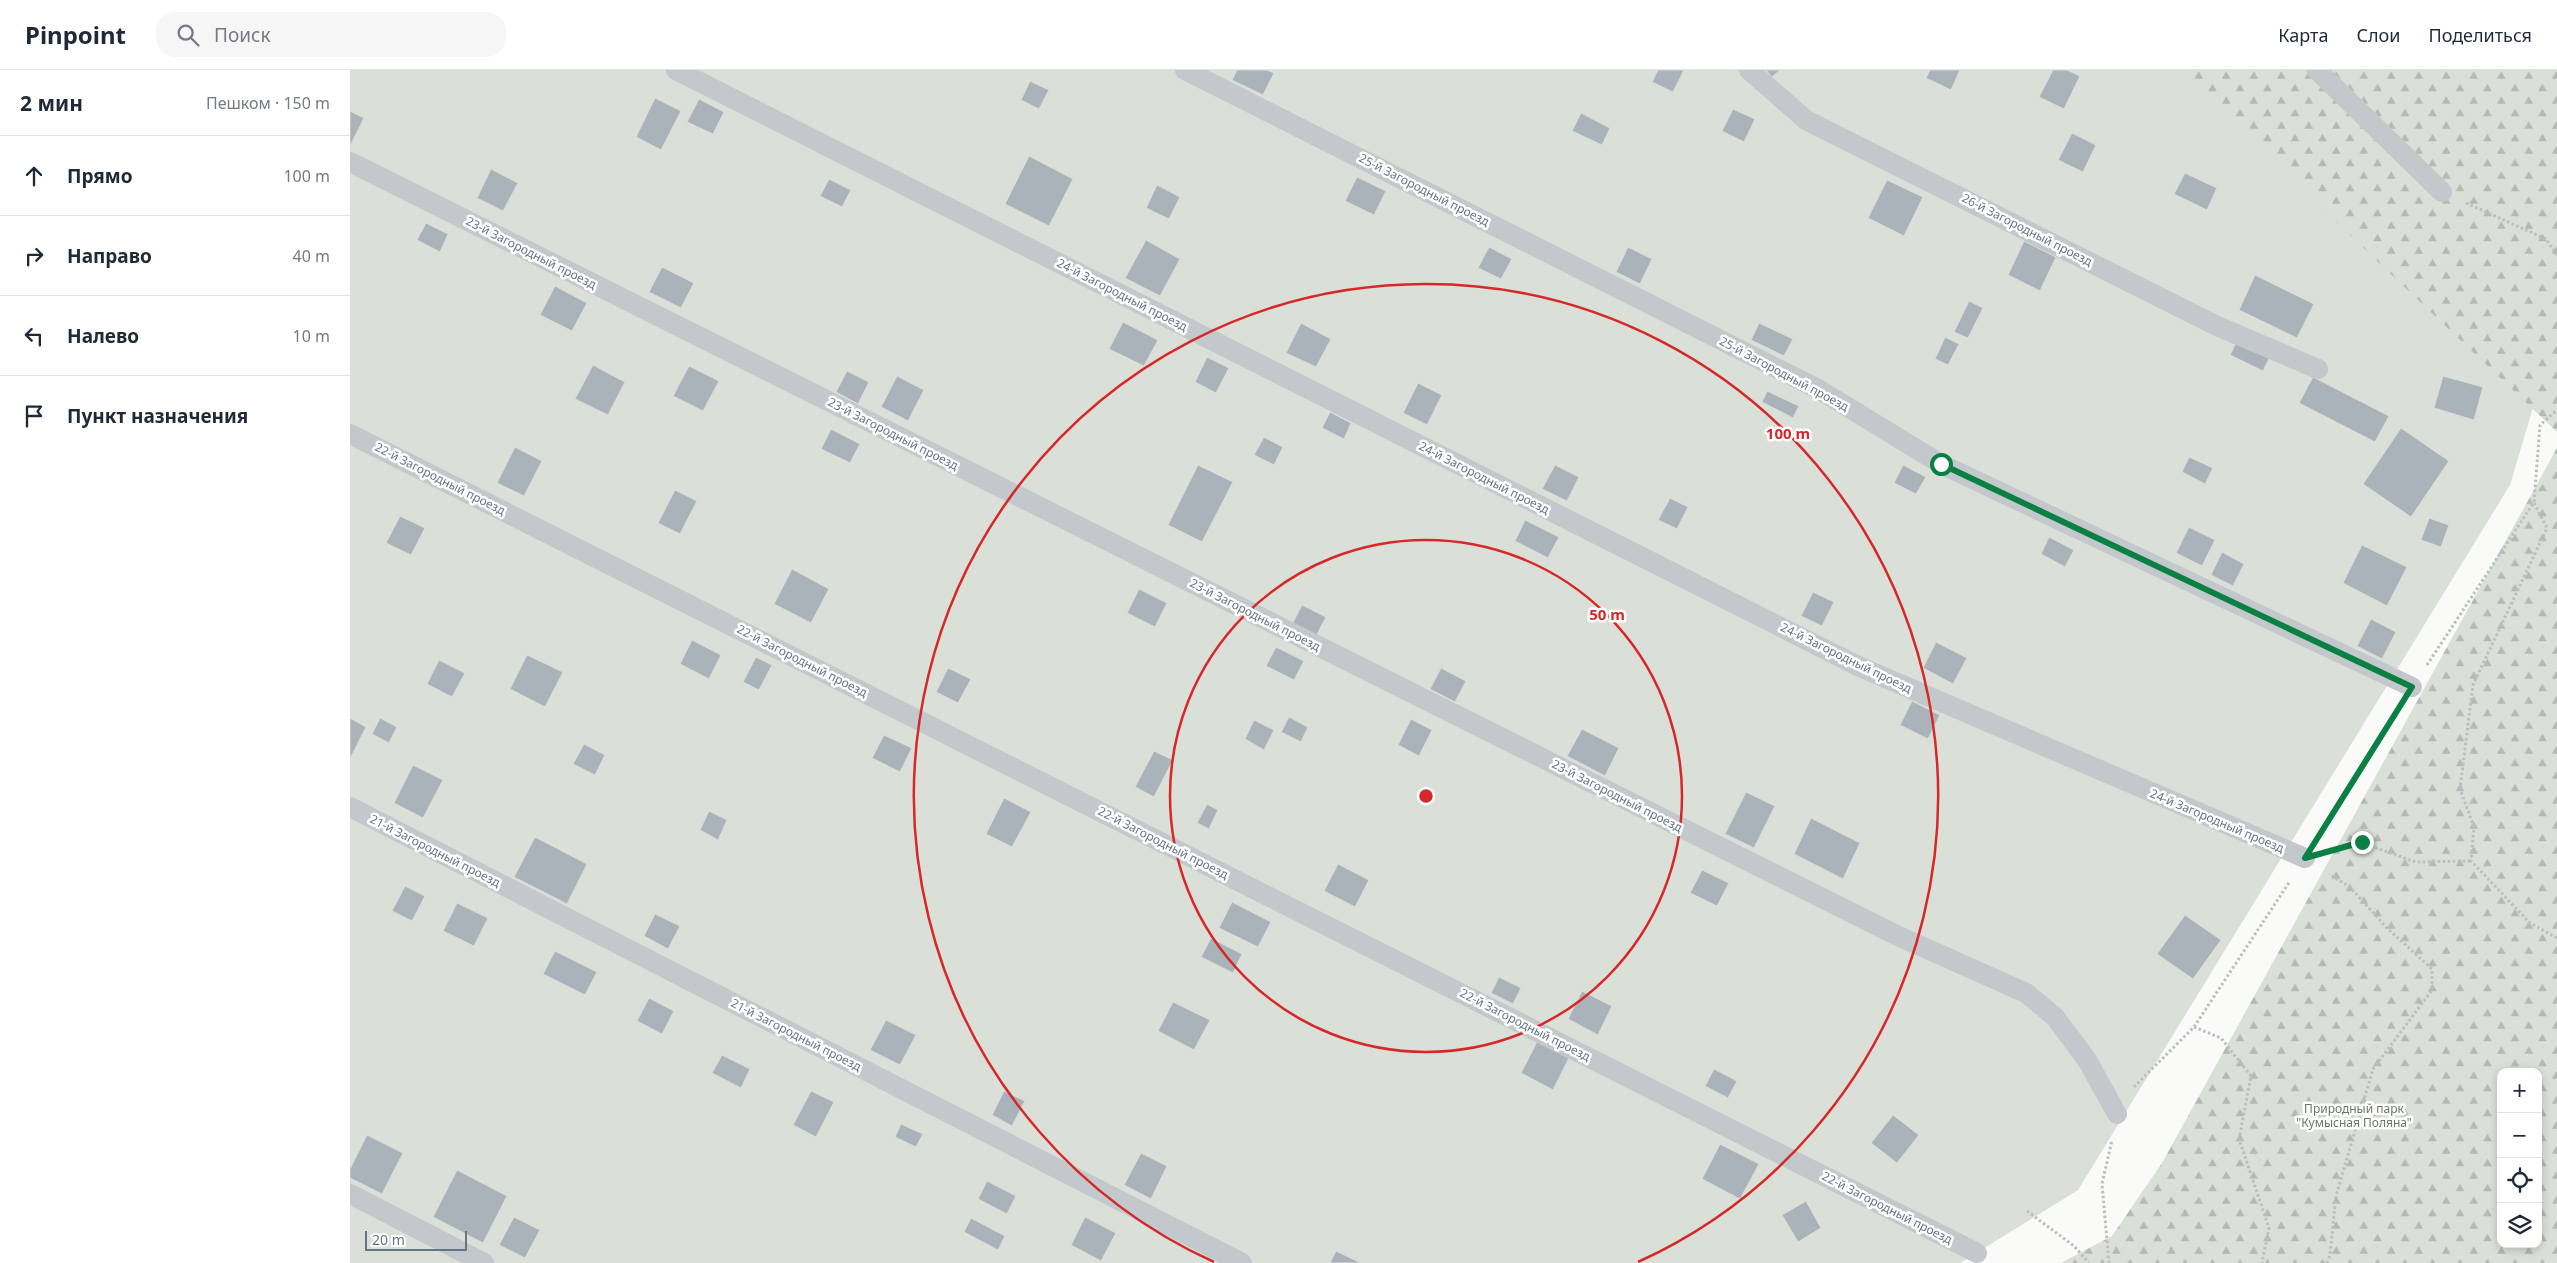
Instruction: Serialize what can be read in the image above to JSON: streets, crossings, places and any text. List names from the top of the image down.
{
  "streets": {
    "lane": [
      "25-й Загородный проезд",
      "26-й Загородный проезд",
      "23-й Загородный проезд",
      "24-й Загородный проезд",
      "22-й Загородный проезд",
      "21-й Загородный проезд"
    ]
  },
  "parks": ["Природный парк \"Кумысная Поляна\""],
  "scale_bar": "20 m",
  "page": {
    "header": "Pinpoint",
    "search": "Поиск",
    "nav": ["Карта", "Слои", "Поделиться"],
    "heading": ["2 мин", "Пешком · 150 m"],
    "list": [
      ["Прямо", "100 m"],
      ["Направо", "40 m"],
      ["Налево", "10 m"],
      "Пункт назначения"
    ],
    "map_buttons": ["+", "−"],
    "scale": "20 m"
  },
  "rings": ["100 m", "50 m"]
}
